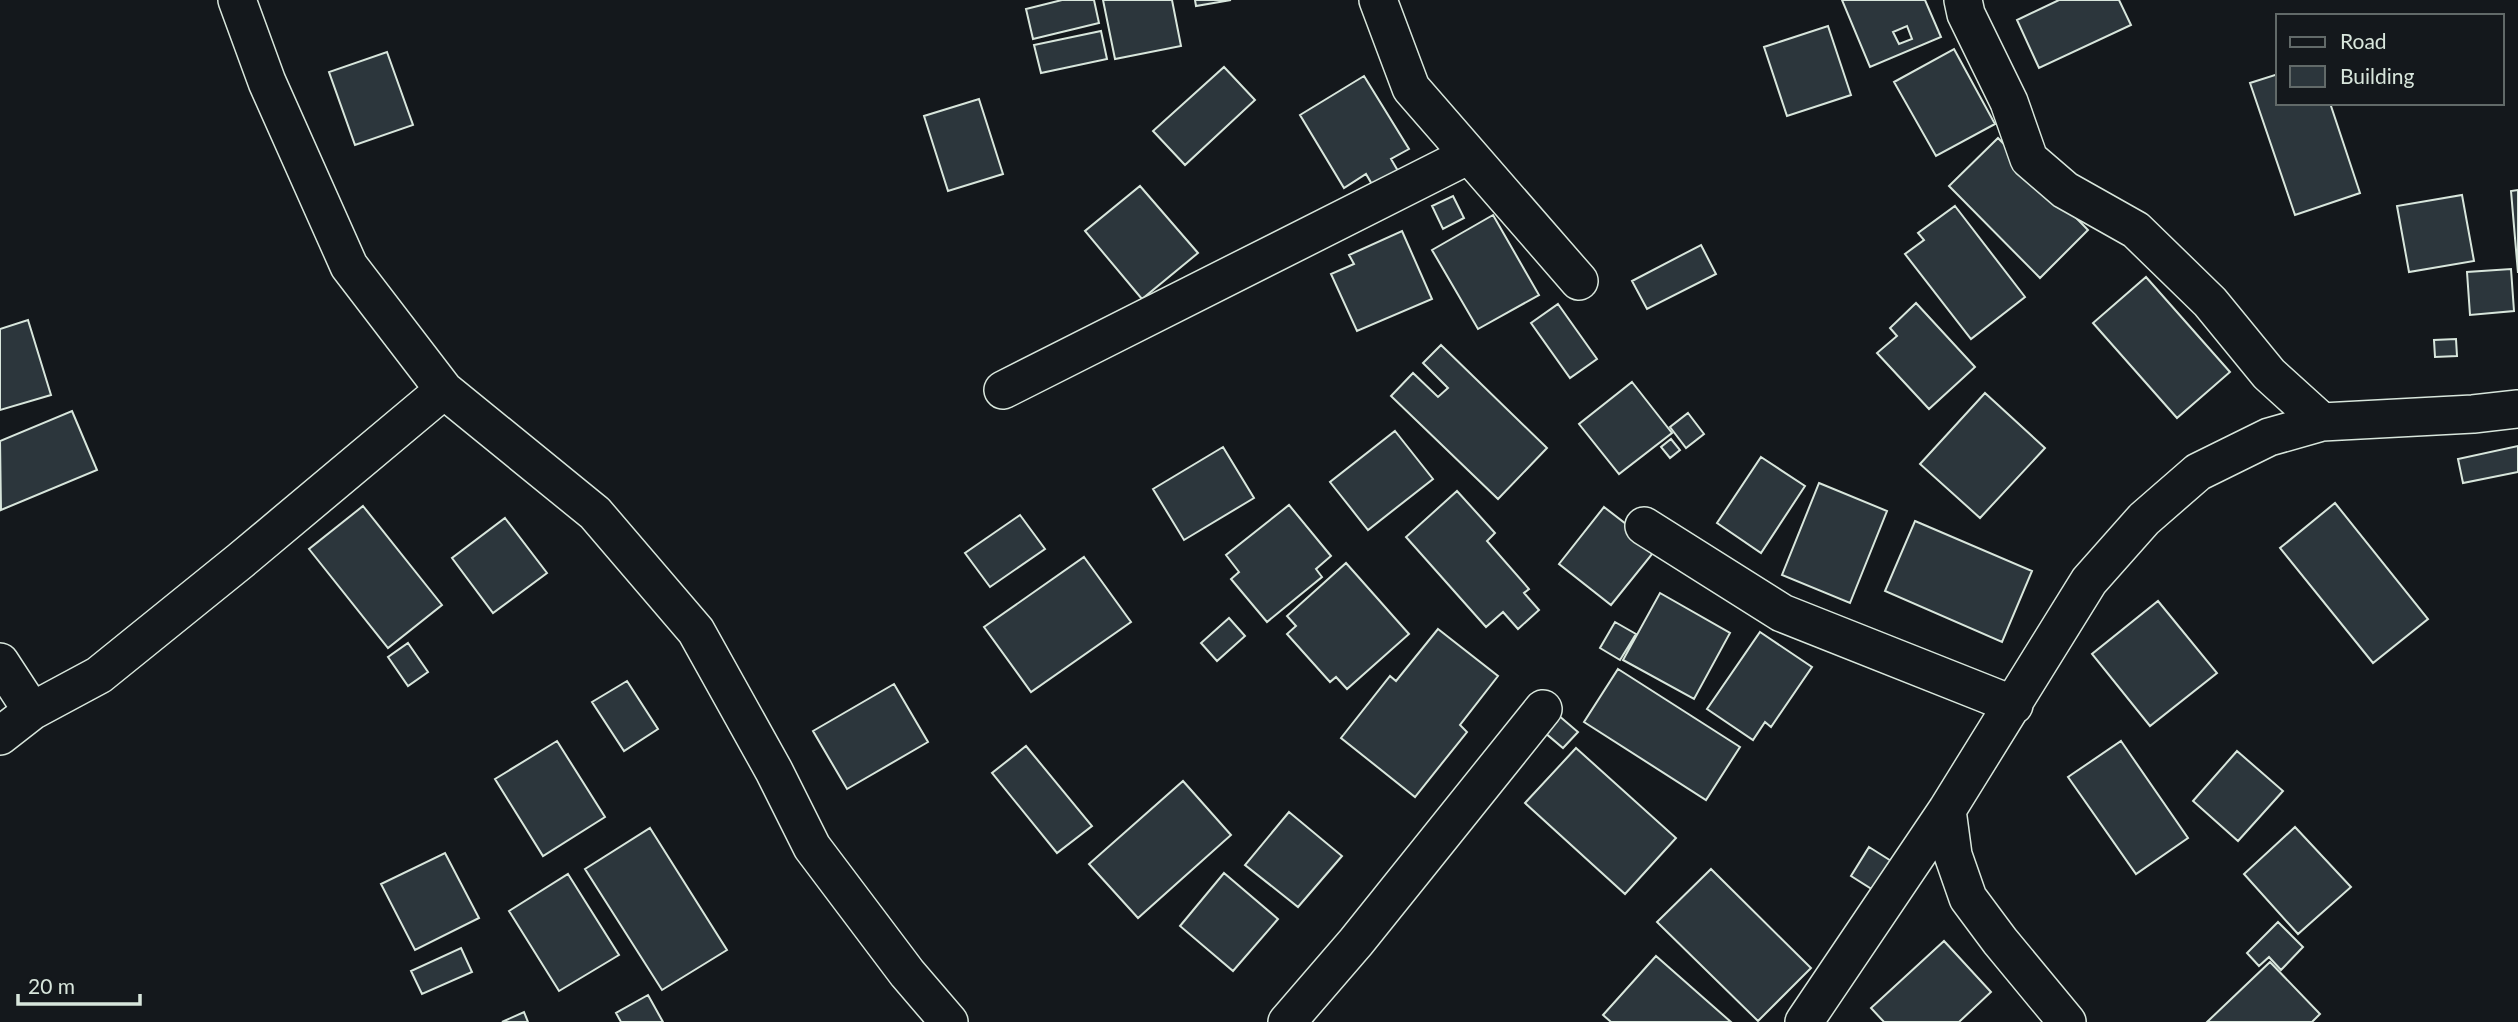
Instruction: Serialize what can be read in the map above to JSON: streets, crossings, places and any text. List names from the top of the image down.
{
  "legend": ["Road", "Building"],
  "scale_bar": "20 m"
}
